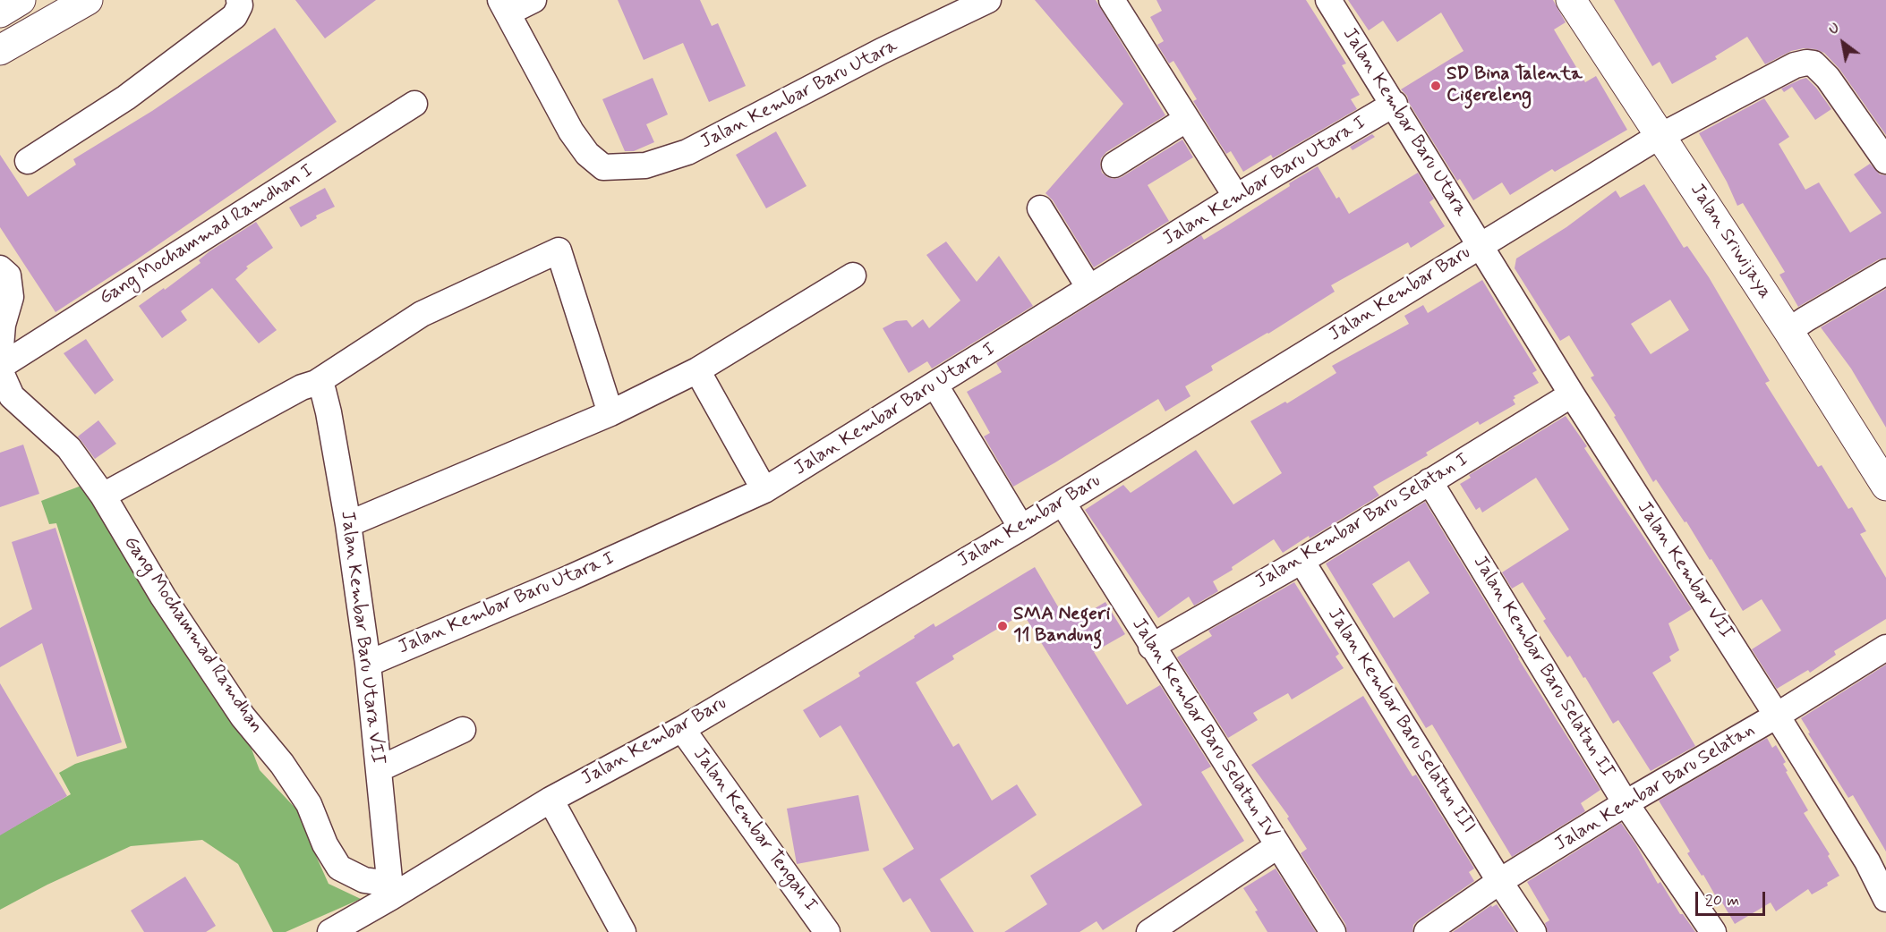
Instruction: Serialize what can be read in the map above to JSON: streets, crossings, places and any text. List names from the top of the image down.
{
  "streets": {
    "main road": ["Jalan Sriwijaya"],
    "street": [
      "Jalan Kembar Baru Utara",
      "Jalan Kembar Baru Utara I",
      "Gang Mochammad Ramdhan I",
      "Jalan Kembar Baru",
      "Jalan Kembar Baru Selatan I",
      "Jalan Kembar VII",
      "Gang Mochammad Ramdhan",
      "Jalan Kembar Baru Utara VII",
      "Jalan Kembar Baru Selatan II",
      "Jalan Kembar Baru Selatan III",
      "Jalan Kembar Baru Selatan IV",
      "Jalan Kembar Baru Selatan",
      "Jalan Kembar Tengah I"
    ]
  },
  "crossings": [
    ["Jalan Kembar Baru Utara", "Jalan Kembar Baru Utara I"],
    ["Jalan Kembar Baru Utara", "Jalan Kembar Baru"],
    ["Jalan Kembar Baru Utara", "Jalan Kembar VII"],
    ["Jalan Kembar Baru Utara I", "Jalan Kembar Baru Utara VII"],
    ["Gang Mochammad Ramdhan I", "Gang Mochammad Ramdhan"],
    ["Jalan Sriwijaya", "Jalan Kembar Baru"],
    ["Jalan Kembar Baru", "Jalan Kembar VII"],
    ["Jalan Kembar Baru", "Gang Mochammad Ramdhan"],
    ["Jalan Kembar Baru", "Jalan Kembar Baru Utara VII"],
    ["Jalan Kembar Baru", "Jalan Kembar Baru Selatan IV"],
    ["Jalan Kembar Baru", "Jalan Kembar Tengah I"],
    ["Jalan Kembar Baru Selatan I", "Jalan Kembar VII"],
    ["Jalan Kembar Baru Selatan I", "Jalan Kembar Baru Selatan II"],
    ["Jalan Kembar Baru Selatan I", "Jalan Kembar Baru Selatan III"],
    ["Jalan Kembar Baru Selatan I", "Jalan Kembar Baru Selatan IV"],
    ["Jalan Kembar VII", "Jalan Kembar Baru Selatan"],
    ["Gang Mochammad Ramdhan", "Jalan Kembar Baru Utara VII"],
    ["Jalan Kembar Baru Selatan II", "Jalan Kembar Baru Selatan"],
    ["Jalan Kembar Baru Selatan III", "Jalan Kembar Baru Selatan"]
  ],
  "places": ["SD Bina Talenta Cigereleng", "SMA Negeri 11 Bandung"],
  "scale_bar": "20 m",
  "north": "top left"
}
